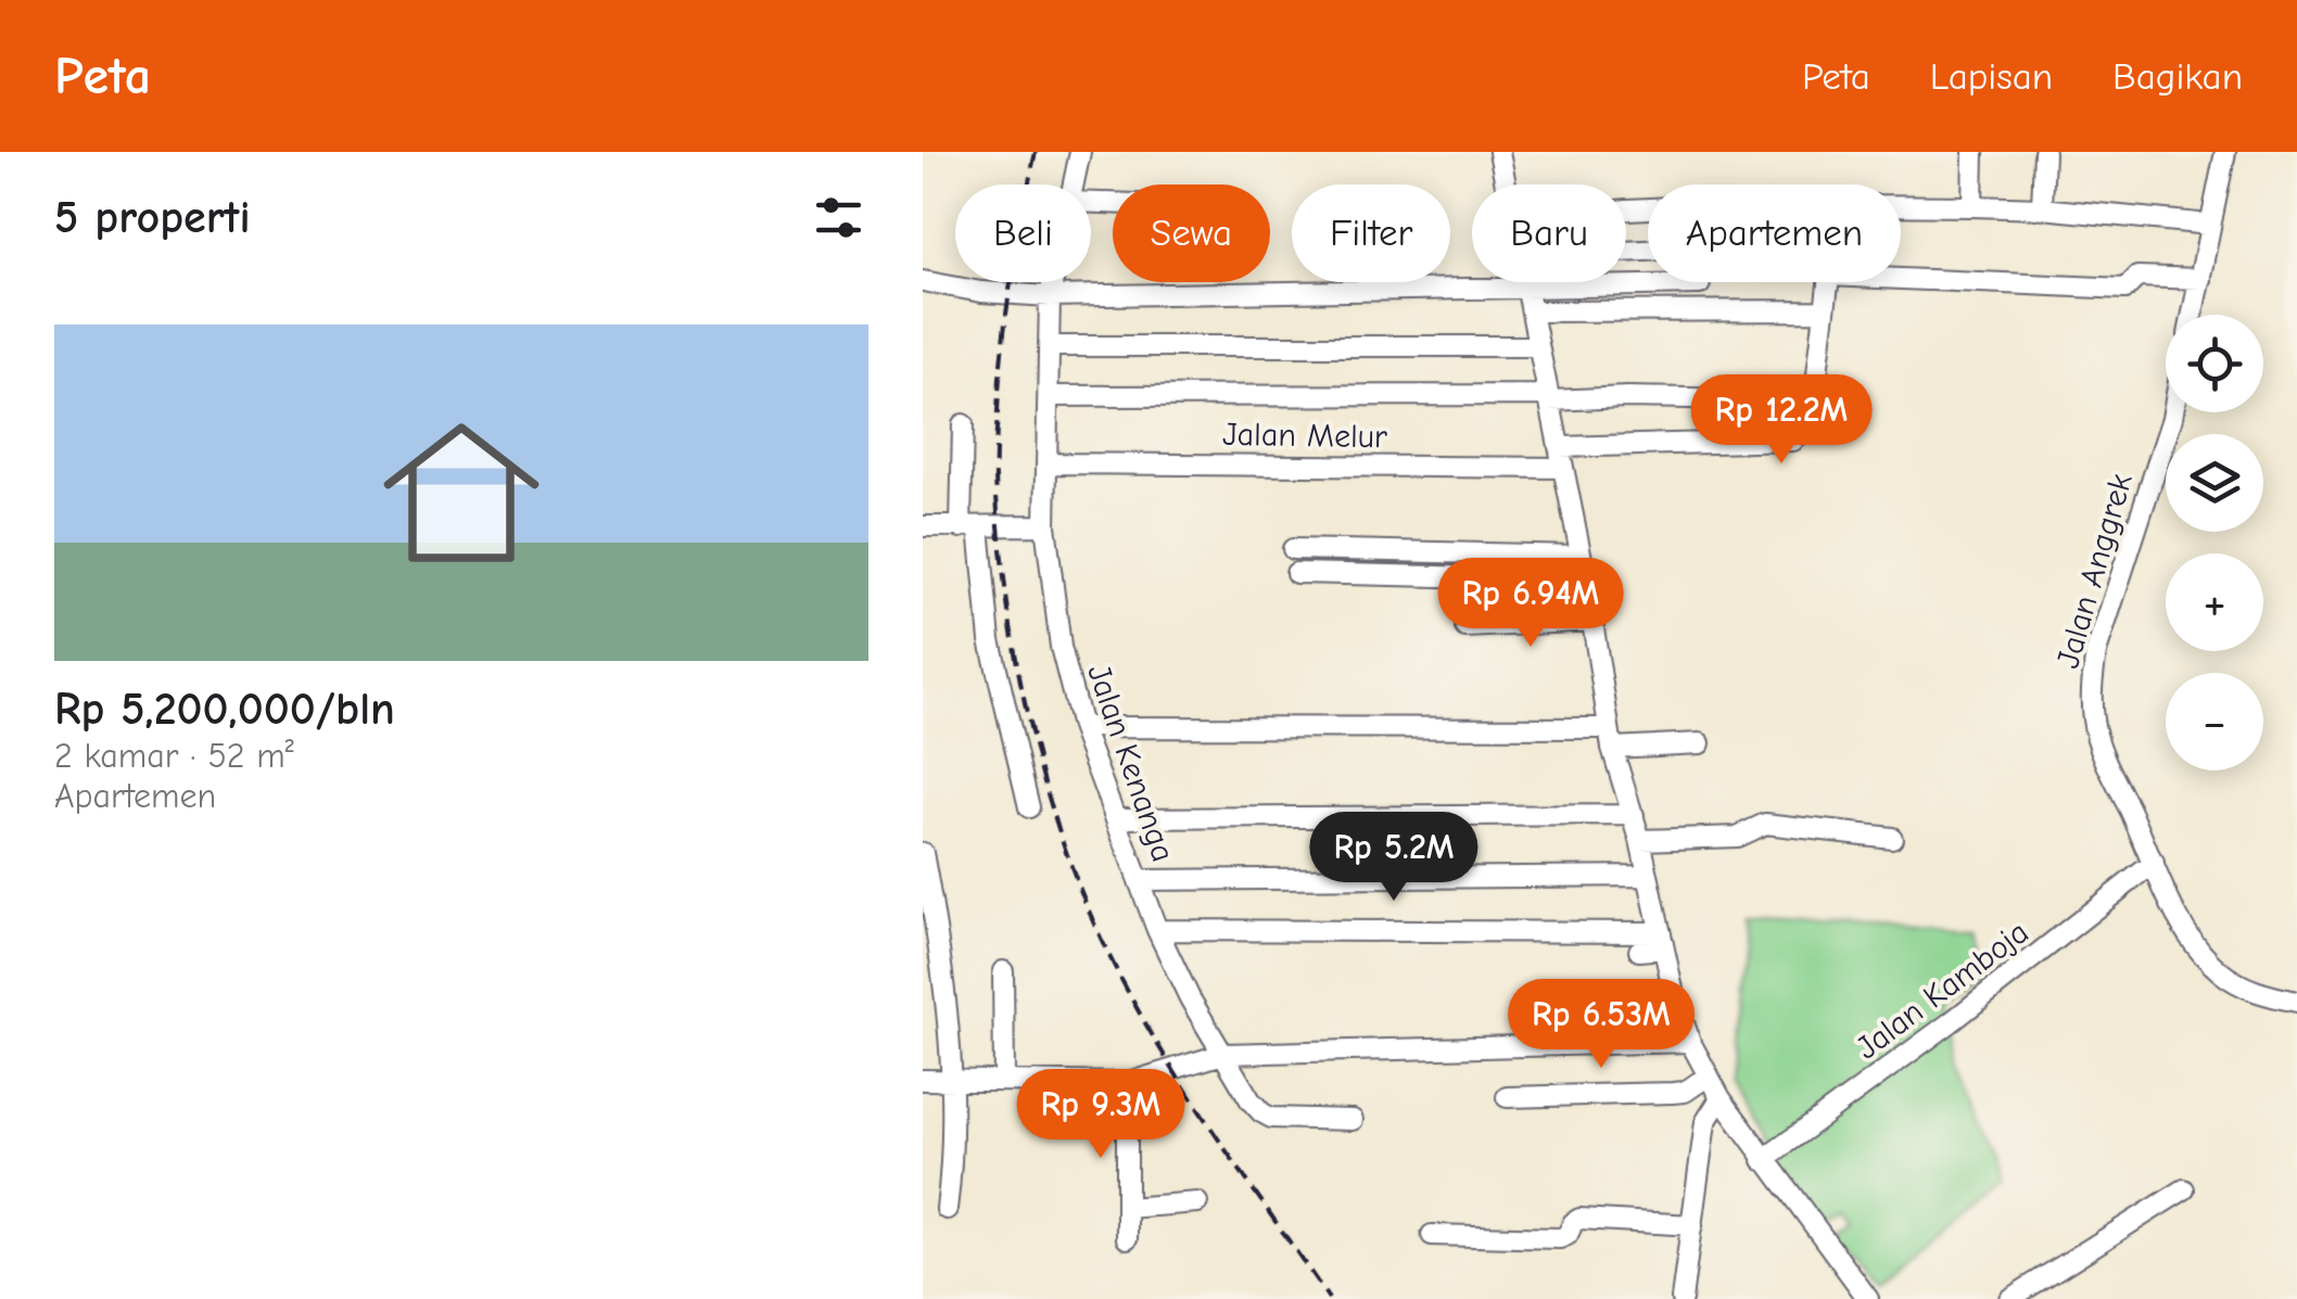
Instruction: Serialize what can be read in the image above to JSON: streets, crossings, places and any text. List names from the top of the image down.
{
  "streets": {
    "street": [
      "Jalan Melur",
      "Jalan Anggrek",
      "Jalan Kenanga",
      "Jalan Kamboja"
    ]
  },
  "crossings": [
    ["Jalan Melur", "Jalan Kenanga"],
    ["Jalan Anggrek", "Jalan Kamboja"]
  ],
  "page": {
    "header": "Peta",
    "nav": ["Peta", "Lapisan", "Bagikan"],
    "heading": "5 properti",
    "chip": [
      "Beli",
      "Sewa",
      "Filter",
      "Baru",
      "Apartemen"
    ],
    "list": [
      {
        "name": "Rp 5,200,000/bln",
        "note": "2 kamar · 52 m² · Apartemen"
      }
    ],
    "map_buttons": ["+", "−"],
    "price": [
      "Rp 12.2M",
      "Rp 6.94M",
      "Rp 5.2M",
      "Rp 6.53M",
      "Rp 9.3M"
    ]
  }
}
